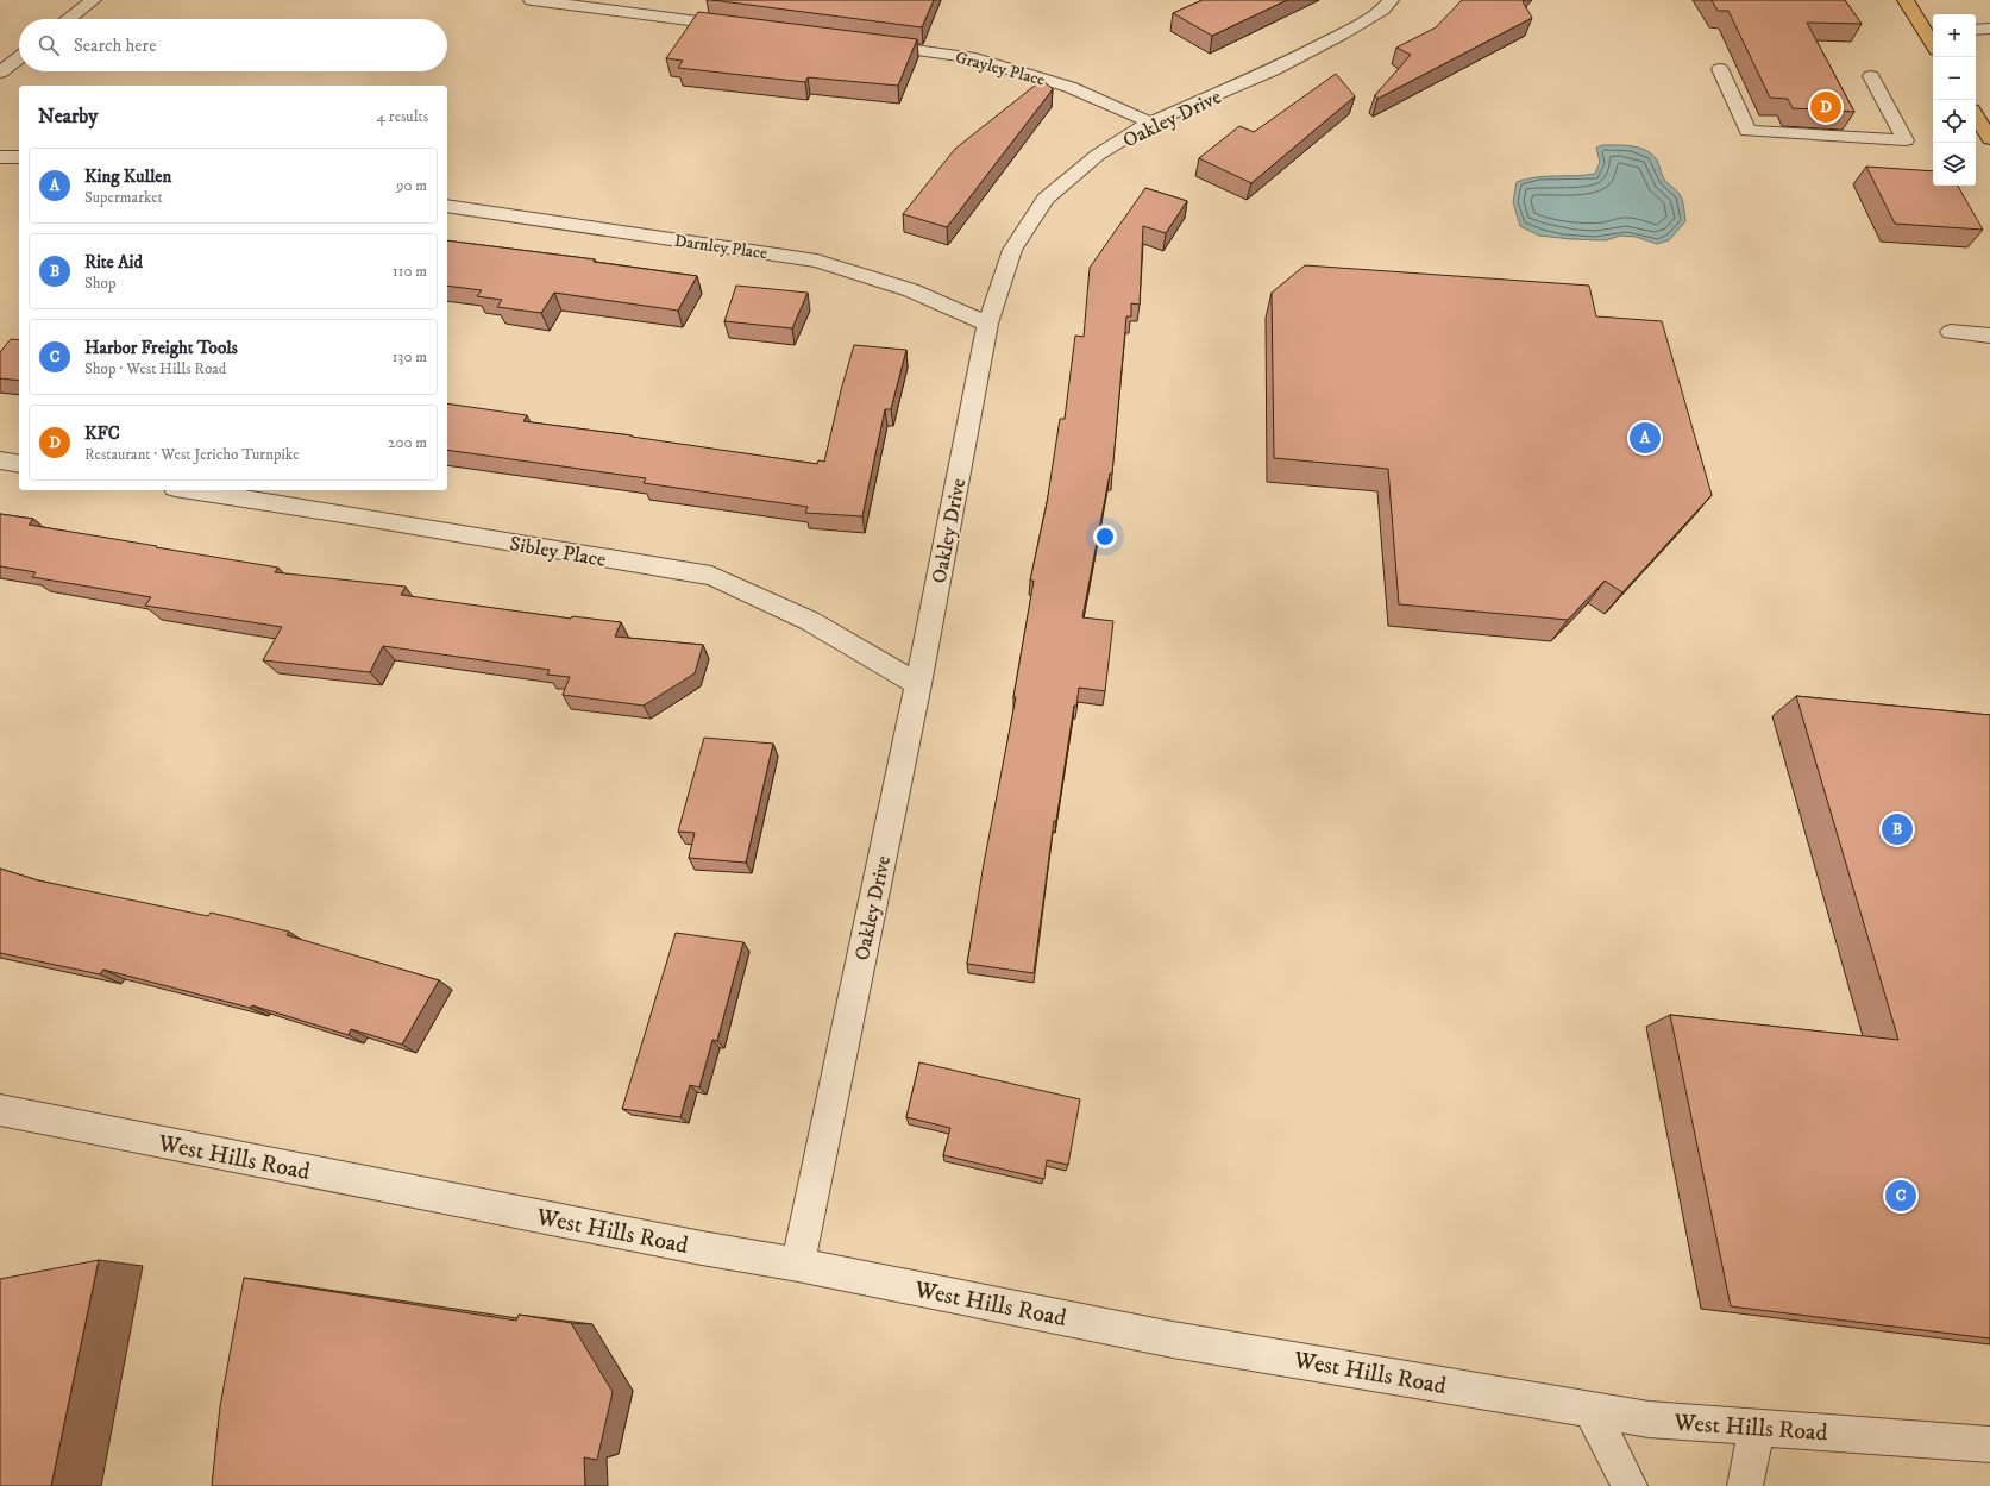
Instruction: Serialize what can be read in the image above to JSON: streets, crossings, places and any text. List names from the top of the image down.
{
  "streets": {
    "street": [
      "Grayley Place",
      "Oakley Drive",
      "Darnley Place",
      "Sibley Place",
      "West Hills Road"
    ]
  },
  "crossings": [
    ["Grayley Place", "Oakley Drive"],
    ["Oakley Drive", "Darnley Place"],
    ["Oakley Drive", "Sibley Place"],
    ["Oakley Drive", "West Hills Road"]
  ],
  "page": {
    "map_buttons": ["+", "−"],
    "search": "Search here",
    "heading": ["Nearby", "4 results"],
    "pins": [
      "D",
      "A",
      "B",
      "C"
    ],
    "list": [
      {
        "mark": "A",
        "name": "King Kullen",
        "note": "Supermarket",
        "value": "90 m"
      },
      {
        "mark": "B",
        "name": "Rite Aid",
        "note": "Shop",
        "value": "110 m"
      },
      {
        "mark": "C",
        "name": "Harbor Freight Tools",
        "note": "Shop · West Hills Road",
        "value": "130 m"
      },
      {
        "mark": "D",
        "name": "KFC",
        "note": "Restaurant · West Jericho Turnpike",
        "value": "200 m"
      }
    ]
  }
}
